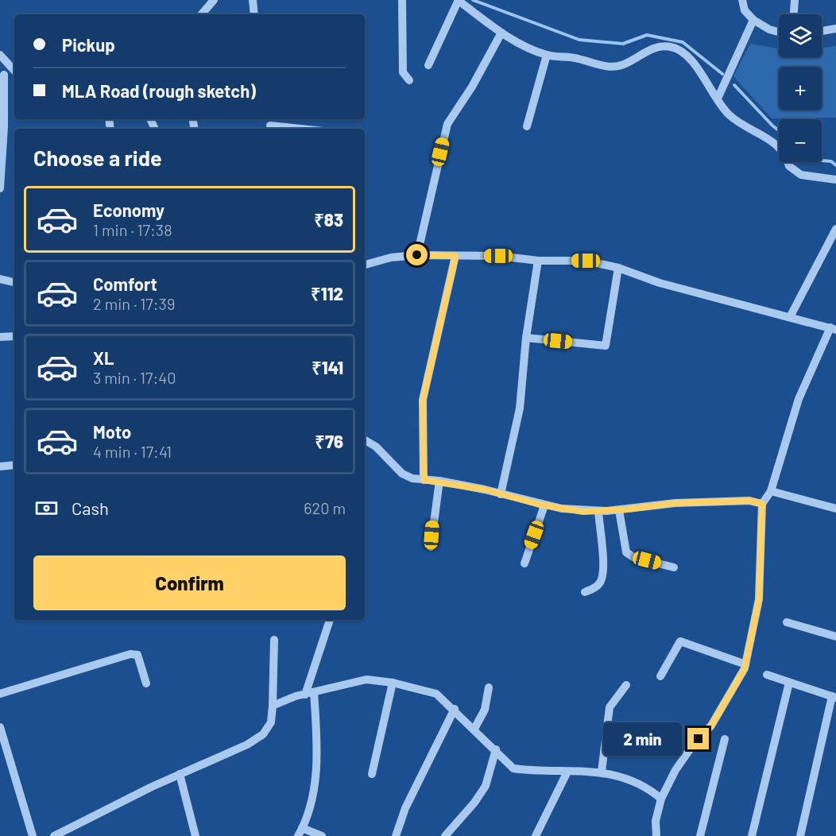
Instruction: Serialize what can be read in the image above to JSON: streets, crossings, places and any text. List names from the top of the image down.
{
  "page": {
    "map_buttons": ["+", "−"],
    "banner": ["Pickup", "MLA Road (rough sketch)"],
    "heading": "Choose a ride",
    "list": [
      {
        "name": "Economy",
        "note": "1 min · 17:38",
        "value": "₹83"
      },
      {
        "name": "Comfort",
        "note": "2 min · 17:39",
        "value": "₹112"
      },
      {
        "name": "XL",
        "note": "3 min · 17:40",
        "value": "₹141"
      },
      {
        "name": "Moto",
        "note": "4 min · 17:41",
        "value": "₹76"
      }
    ],
    "pay": ["Cash", "620 m"],
    "buttons": "Confirm",
    "bubble": "2 min"
  }
}
